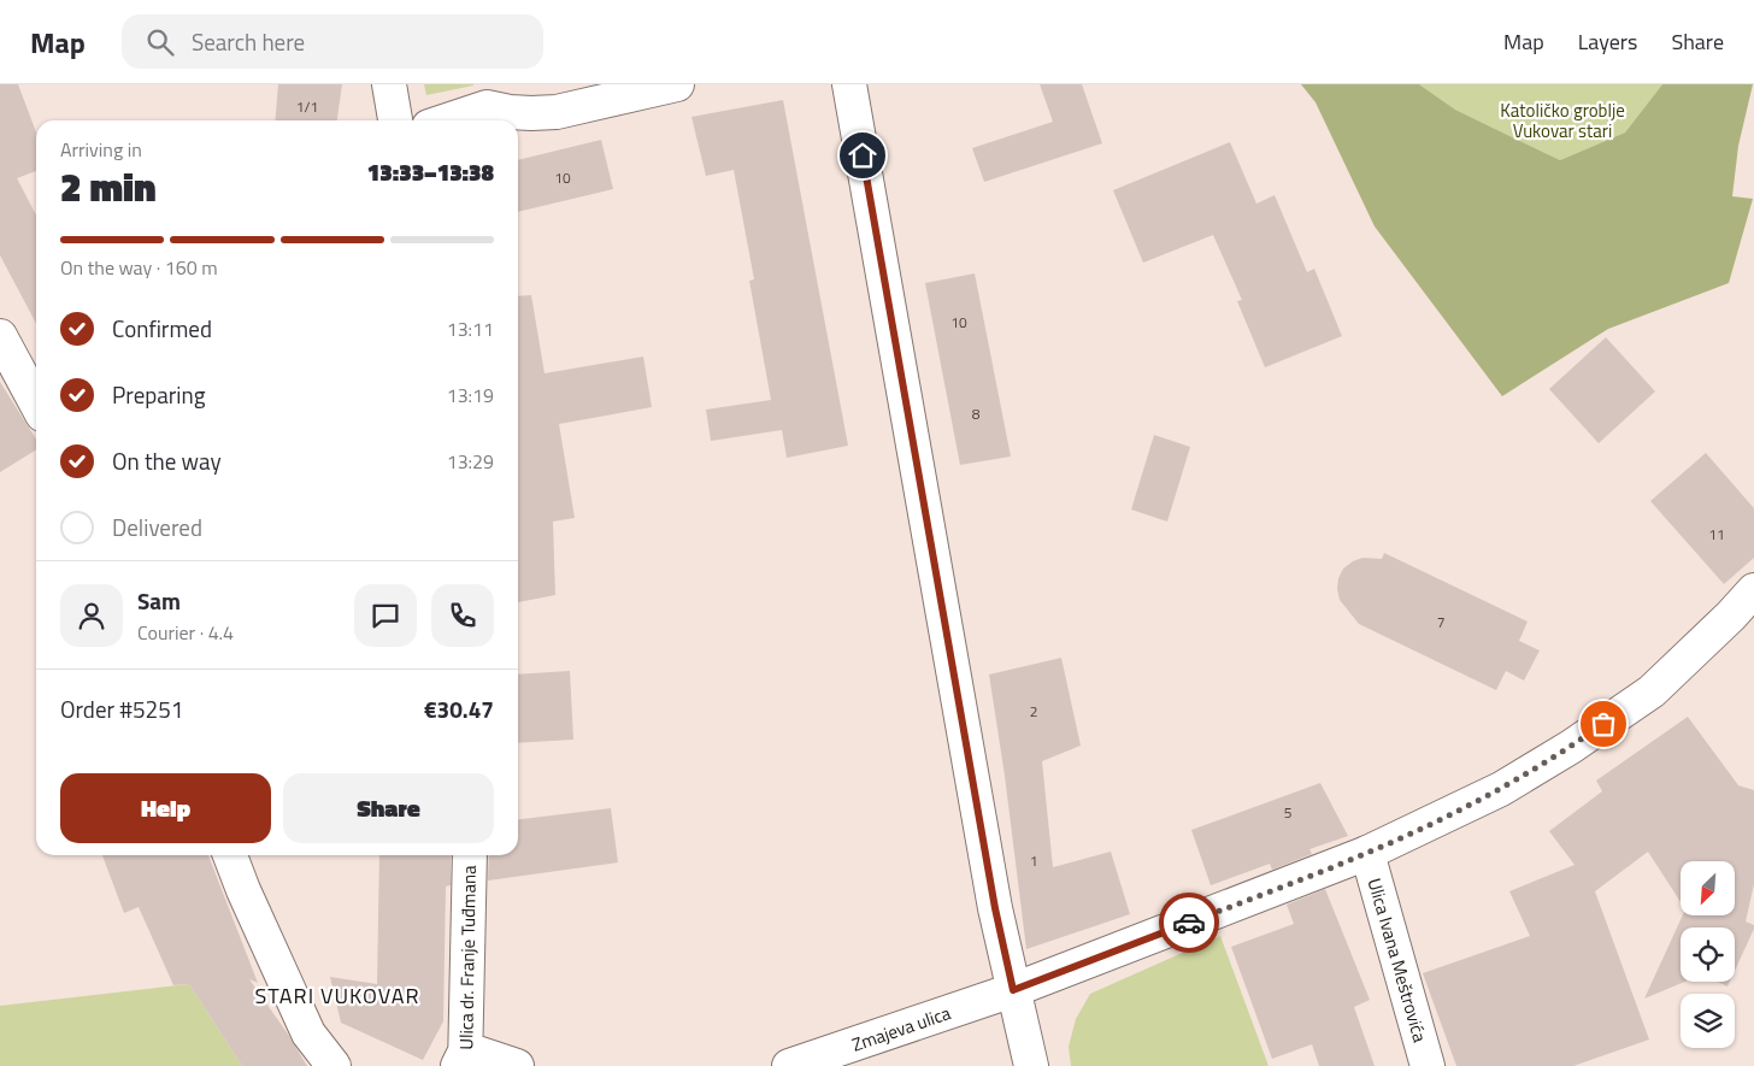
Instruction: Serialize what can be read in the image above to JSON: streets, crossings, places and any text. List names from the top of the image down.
{
  "streets": {
    "main road": ["Ulica dr. Franje Tuđmana", "Ulica Ivana Meštrovića", "Zmajeva ulica"]
  },
  "crossings": [
    ["Ulica Ivana Meštrovića", "Zmajeva ulica"]
  ],
  "districts": ["STARI VUKOVAR"],
  "parks": ["Katoličko groblje Vukovar stari"],
  "house_numbers": [
    "1/1",
    "10",
    "10",
    "8",
    "11",
    "7",
    "2",
    "5",
    "1"
  ],
  "north": "bottom left",
  "page": {
    "header": "Map",
    "search": "Search here",
    "nav": ["Map", "Layers", "Share"],
    "heading": ["2 min", "Arriving in", "13:33–13:38"],
    "panel": [
      "Sam",
      "Courier · 4.4",
      "Order #5251",
      "€30.47"
    ],
    "bar": "On the way · 160 m",
    "list": [
      ["Confirmed", "13:11"],
      ["Preparing", "13:19"],
      ["On the way", "13:29"],
      "Delivered"
    ],
    "buttons": ["Help", "Share"]
  }
}
